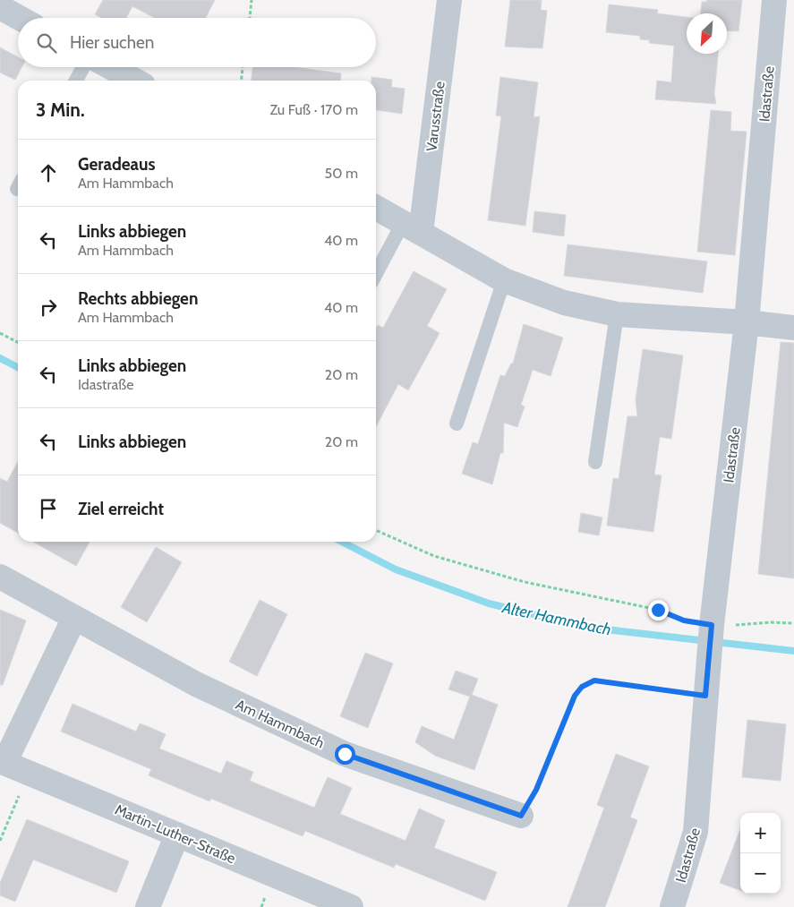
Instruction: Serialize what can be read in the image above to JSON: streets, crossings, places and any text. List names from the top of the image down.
{
  "streets": {
    "street": [
      "Idastraße",
      "Varusstraße",
      "Am Hammbach",
      "Martin-Luther-Straße"
    ]
  },
  "water": ["Alter Hammbach"],
  "north": "bottom left",
  "page": {
    "search": "Hier suchen",
    "heading": ["3 Min.", "Zu Fuß · 170 m"],
    "list": [
      ["Geradeaus", "Am Hammbach", "50 m"],
      ["Links abbiegen", "Am Hammbach", "40 m"],
      ["Rechts abbiegen", "Am Hammbach", "40 m"],
      ["Links abbiegen", "Idastraße", "20 m"],
      ["Links abbiegen", "20 m"],
      "Ziel erreicht"
    ],
    "map_buttons": ["+", "−"]
  }
}
